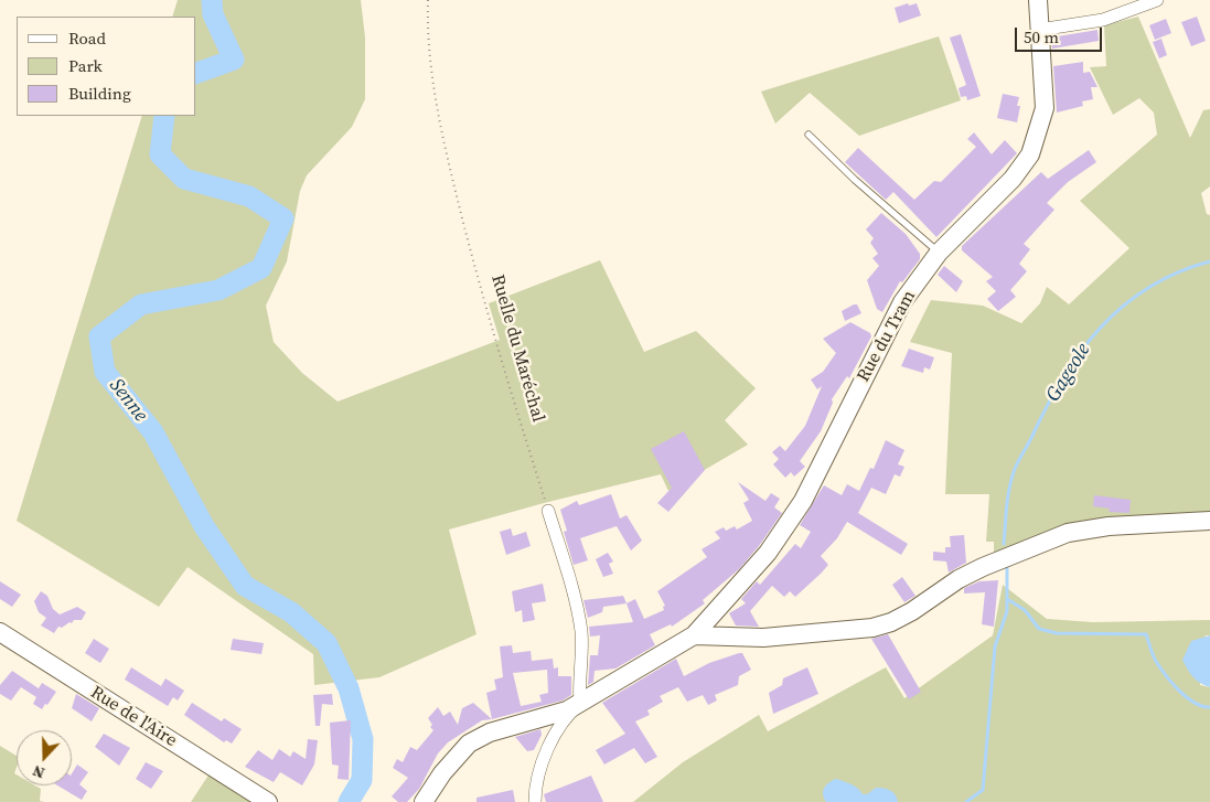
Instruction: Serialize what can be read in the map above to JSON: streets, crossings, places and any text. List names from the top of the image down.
{
  "streets": {
    "street": ["Rue du Tram", "Rue de l'Aire"],
    "path": ["Ruelle du Maréchal"]
  },
  "water": ["Gageole", "Senne"],
  "legend": ["Road", "Park", "Building"],
  "scale_bar": "50 m",
  "north": "bottom"
}
